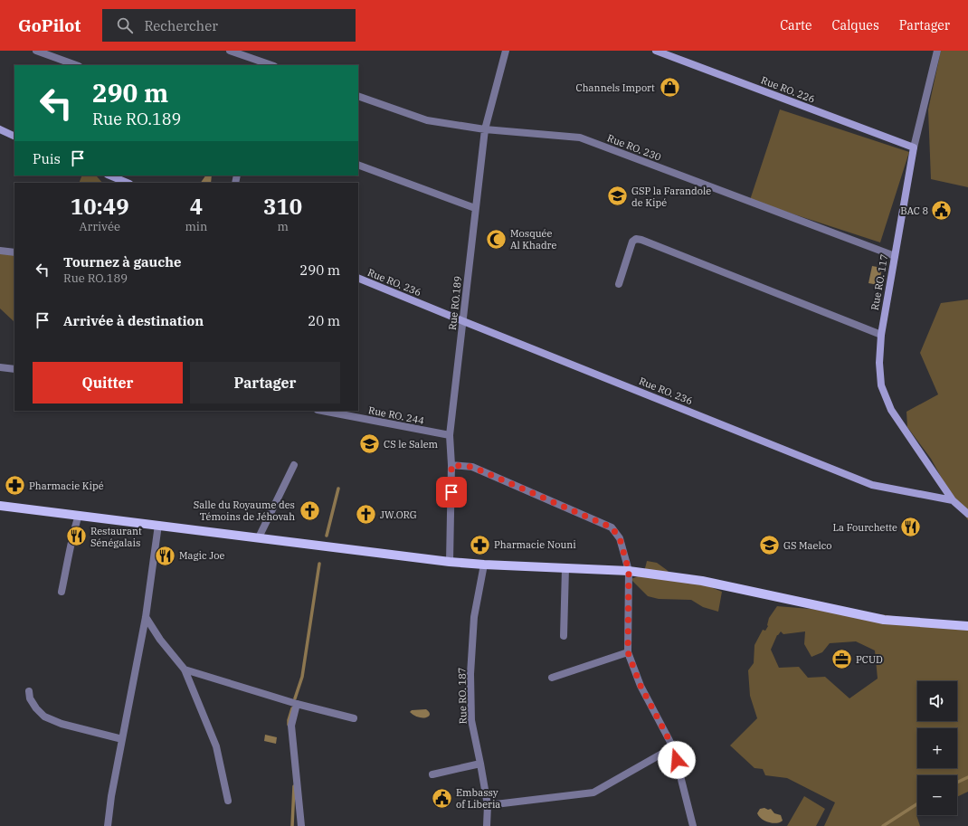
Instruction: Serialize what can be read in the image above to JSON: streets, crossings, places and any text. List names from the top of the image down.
{
  "streets": {
    "street": [
      "Rue RO. 226",
      "Rue RO. 230",
      "Rue RO. 236",
      "Rue RO. 117",
      "Rue RO.189",
      "Rue RO. 244",
      "Rue RO. 187"
    ]
  },
  "crossings": [
    ["Rue RO. 226", "Rue RO. 117"],
    ["Rue RO. 230", "Rue RO. 117"],
    ["Rue RO. 230", "Rue RO.189"],
    ["Rue RO. 236", "Rue RO. 117"],
    ["Rue RO. 236", "Rue RO.189"],
    ["Rue RO.189", "Rue RO. 244"]
  ],
  "places": {
    "shop": ["Channels Import"],
    "school or university": ["GSP la Farandole de Kipé", "CS le Salem", "GS Maelco"],
    "public building": ["BAC 8", "Embassy of Liberia"],
    "mosque": ["Mosquée Al Khadre"],
    "pharmacy": ["Pharmacie Kipé", "Pharmacie Nouni"],
    "church": ["Salle du Royaume des Témoins de Jéhovah", "JW.ORG"],
    "restaurant": ["La Fourchette", "Restaurant Sénégalais", "Magic Joe"],
    "office": ["PCUD"]
  },
  "page": {
    "header": "GoPilot",
    "search": "Rechercher",
    "nav": ["Carte", "Calques", "Partager"],
    "turn": ["290 m", "Rue RO.189"],
    "then": "Puis",
    "eta": [
      "10:49",
      "Arrivée",
      "4",
      "min",
      "310",
      "m"
    ],
    "list": [
      {
        "name": "Tournez à gauche",
        "note": "Rue RO.189",
        "value": "290 m"
      },
      {
        "name": "Arrivée à destination",
        "value": "20 m"
      }
    ],
    "buttons": ["Quitter", "Partager"],
    "map_buttons": ["+", "−"]
  }
}
